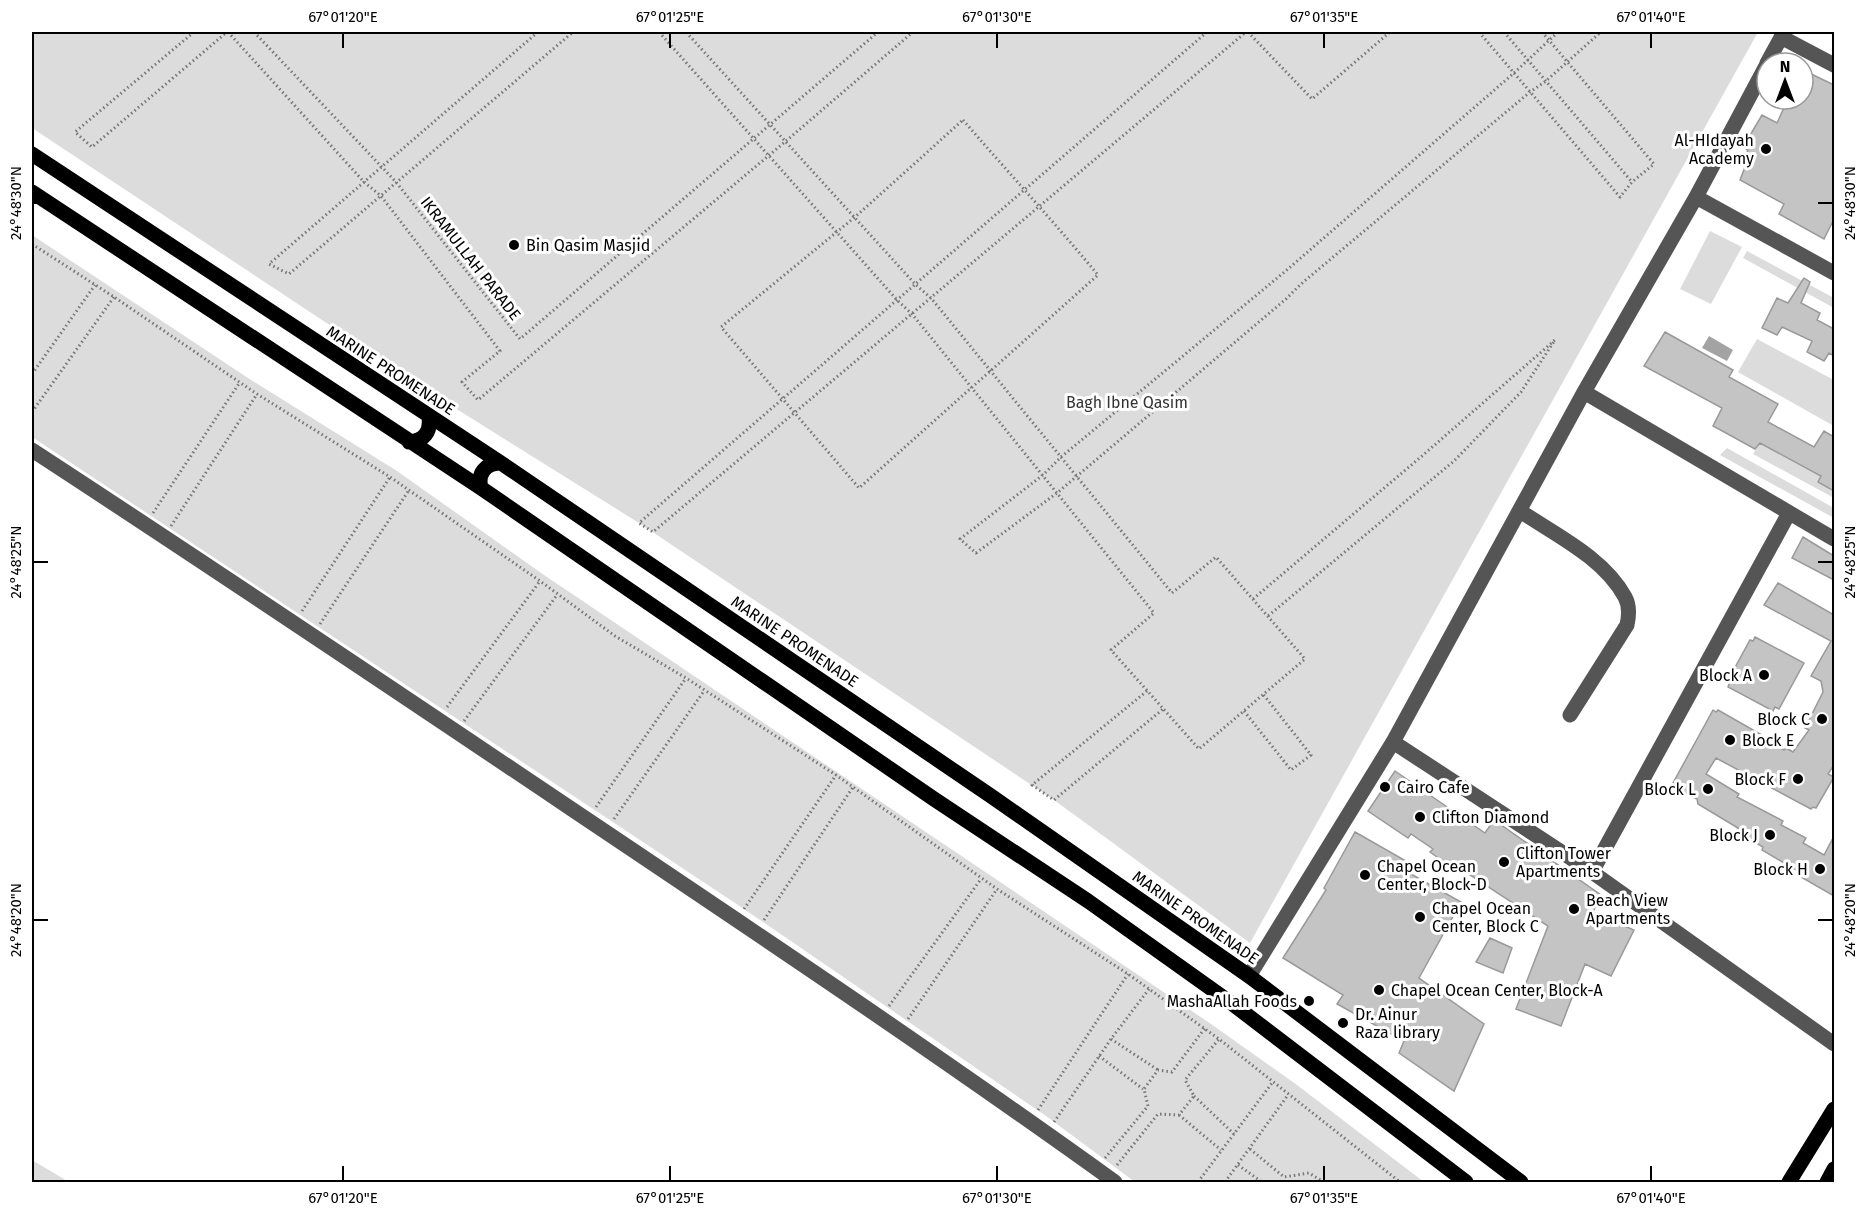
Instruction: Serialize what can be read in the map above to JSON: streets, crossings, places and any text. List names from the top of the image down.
{
  "streets": {
    "main road": ["MARINE PROMENADE"],
    "path": ["IKRAMULLAH PARADE"]
  },
  "parks": ["Bagh Ibne Qasim"],
  "places": [
    "Al-HIdayah Academy",
    "Bin Qasim Masjid",
    "Block A",
    "Block C",
    "Block E",
    "Block F",
    "Cairo Cafe",
    "Block L",
    "Clifton Diamond",
    "Block J",
    "Clifton Tower Apartments",
    "Block H",
    "Chapel Ocean Center, Block-D",
    "Beach View Apartments",
    "Chapel Ocean Center, Block C",
    "Chapel Ocean Center, Block-A",
    "MashaAllah Foods",
    "Dr. Ainur Raza library"
  ],
  "north": "top",
  "coordinates": [
    "67°01'20\"E",
    "67°01'25\"E",
    "67°01'30\"E",
    "67°01'35\"E",
    "67°01'40\"E",
    "24°48'30\"N",
    "24°48'25\"N",
    "24°48'20\"N"
  ]
}
